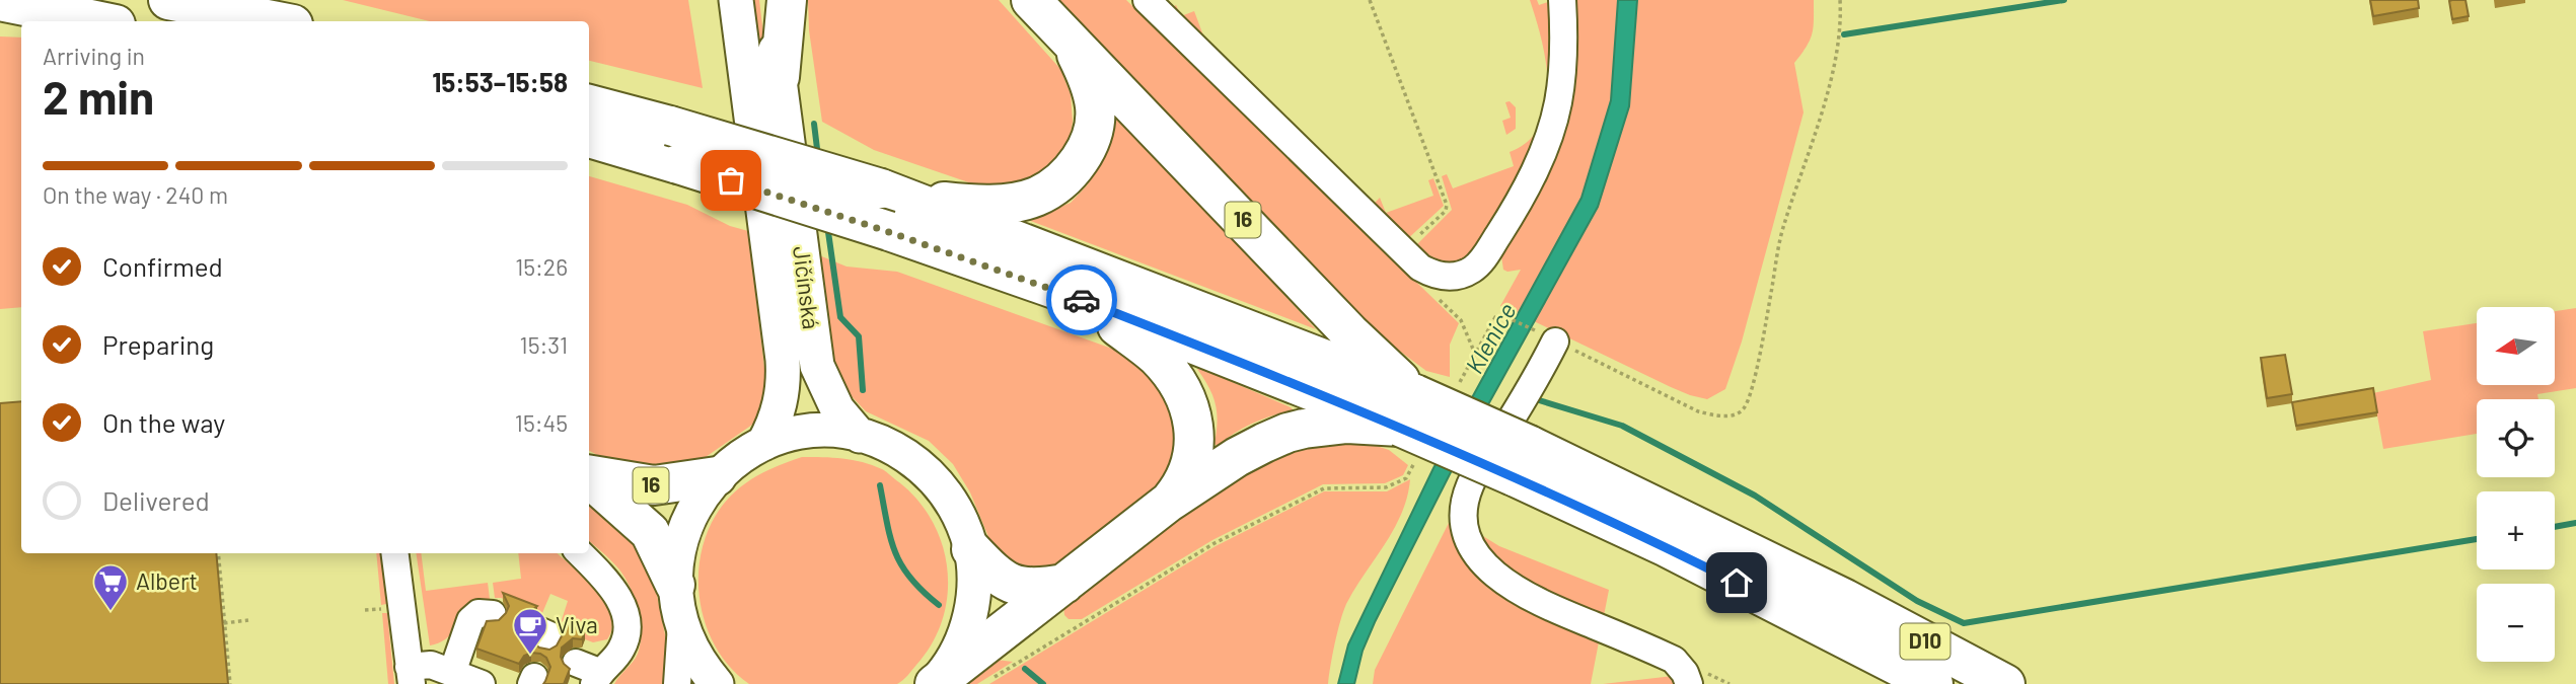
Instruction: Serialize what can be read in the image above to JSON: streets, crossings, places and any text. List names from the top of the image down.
{
  "streets": {
    "highway": ["16", "D10"],
    "main road": ["Jičínská"]
  },
  "crossings": [
    ["16", "Jičínská"],
    ["16", "D10"]
  ],
  "water": ["Klenice"],
  "places": {
    "supermarket": ["Albert"],
    "cafe": ["Viva"]
  },
  "north": "left",
  "page": {
    "heading": ["2 min", "Arriving in", "15:53–15:58"],
    "bar": "On the way · 240 m",
    "list": [
      ["Confirmed", "15:26"],
      ["Preparing", "15:31"],
      ["On the way", "15:45"],
      "Delivered"
    ],
    "map_buttons": ["+", "−"]
  }
}
